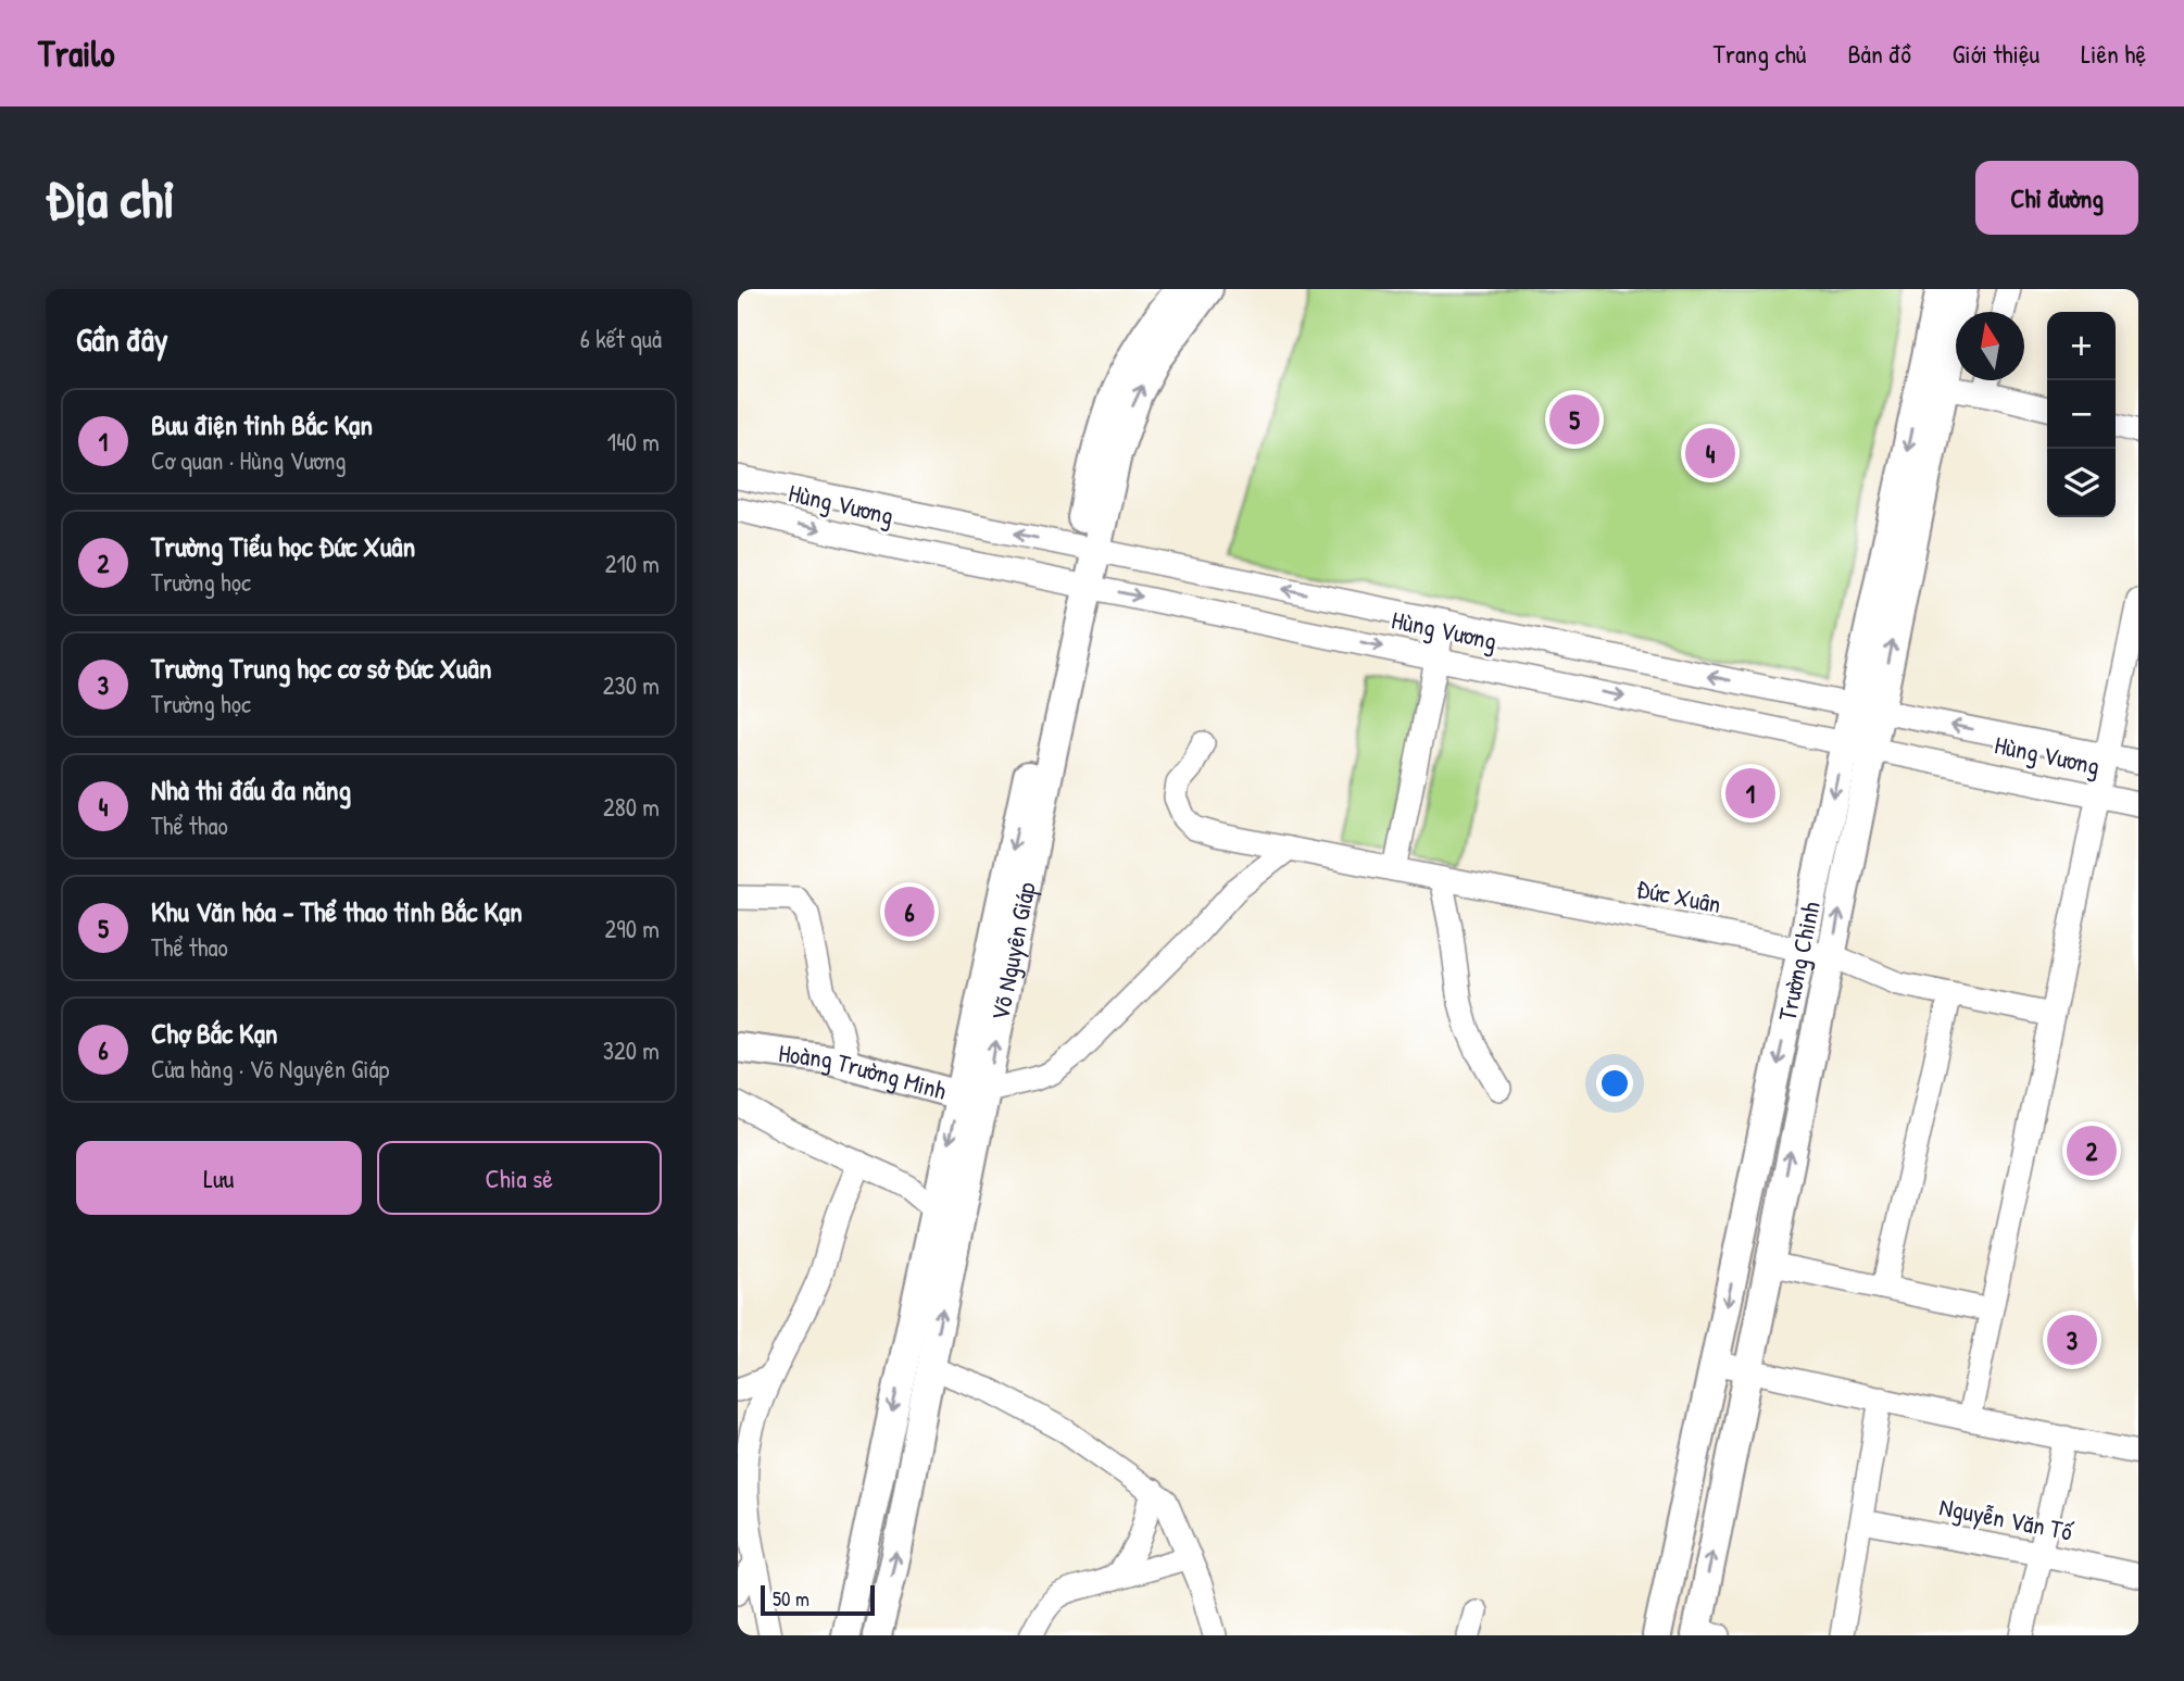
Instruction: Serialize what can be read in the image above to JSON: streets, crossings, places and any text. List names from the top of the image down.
{
  "streets": {
    "main road": ["Võ Nguyên Giáp", "Trường Chinh", "Hoàng Trường Minh"],
    "street": ["Hùng Vương", "Đức Xuân", "Nguyễn Văn Tố"]
  },
  "crossings": [
    ["Hùng Vương", "Võ Nguyên Giáp"],
    ["Hùng Vương", "Trường Chinh"],
    ["Đức Xuân", "Trường Chinh"],
    ["Võ Nguyên Giáp", "Hoàng Trường Minh"]
  ],
  "scale_bar": "50 m",
  "north": "top",
  "page": {
    "header": "Trailo",
    "nav": [
      "Trang chủ",
      "Bản đồ",
      "Giới thiệu",
      "Liên hệ"
    ],
    "buttons": [
      "Chỉ đường",
      ["Lưu", "Chia sẻ"]
    ],
    "title": "Địa chỉ",
    "heading": ["Gần đây", "6 kết quả"],
    "map_buttons": ["+", "−"],
    "list": [
      {
        "mark": "1",
        "name": "Bưu điện tỉnh Bắc Kạn",
        "note": "Cơ quan · Hùng Vương",
        "value": "140 m"
      },
      {
        "mark": "2",
        "name": "Trường Tiểu học Đức Xuân",
        "note": "Trường học",
        "value": "210 m"
      },
      {
        "mark": "3",
        "name": "Trường Trung học cơ sở Đức Xuân",
        "note": "Trường học",
        "value": "230 m"
      },
      {
        "mark": "4",
        "name": "Nhà thi đấu đa năng",
        "note": "Thể thao",
        "value": "280 m"
      },
      {
        "mark": "5",
        "name": "Khu Văn hóa - Thể thao tỉnh Bắc Kạn",
        "note": "Thể thao",
        "value": "290 m"
      },
      {
        "mark": "6",
        "name": "Chợ Bắc Kạn",
        "note": "Cửa hàng · Võ Nguyên Giáp",
        "value": "320 m"
      }
    ],
    "pins": [
      "5",
      "4",
      "1",
      "6",
      "2",
      "3"
    ],
    "scale": "50 m"
  }
}
